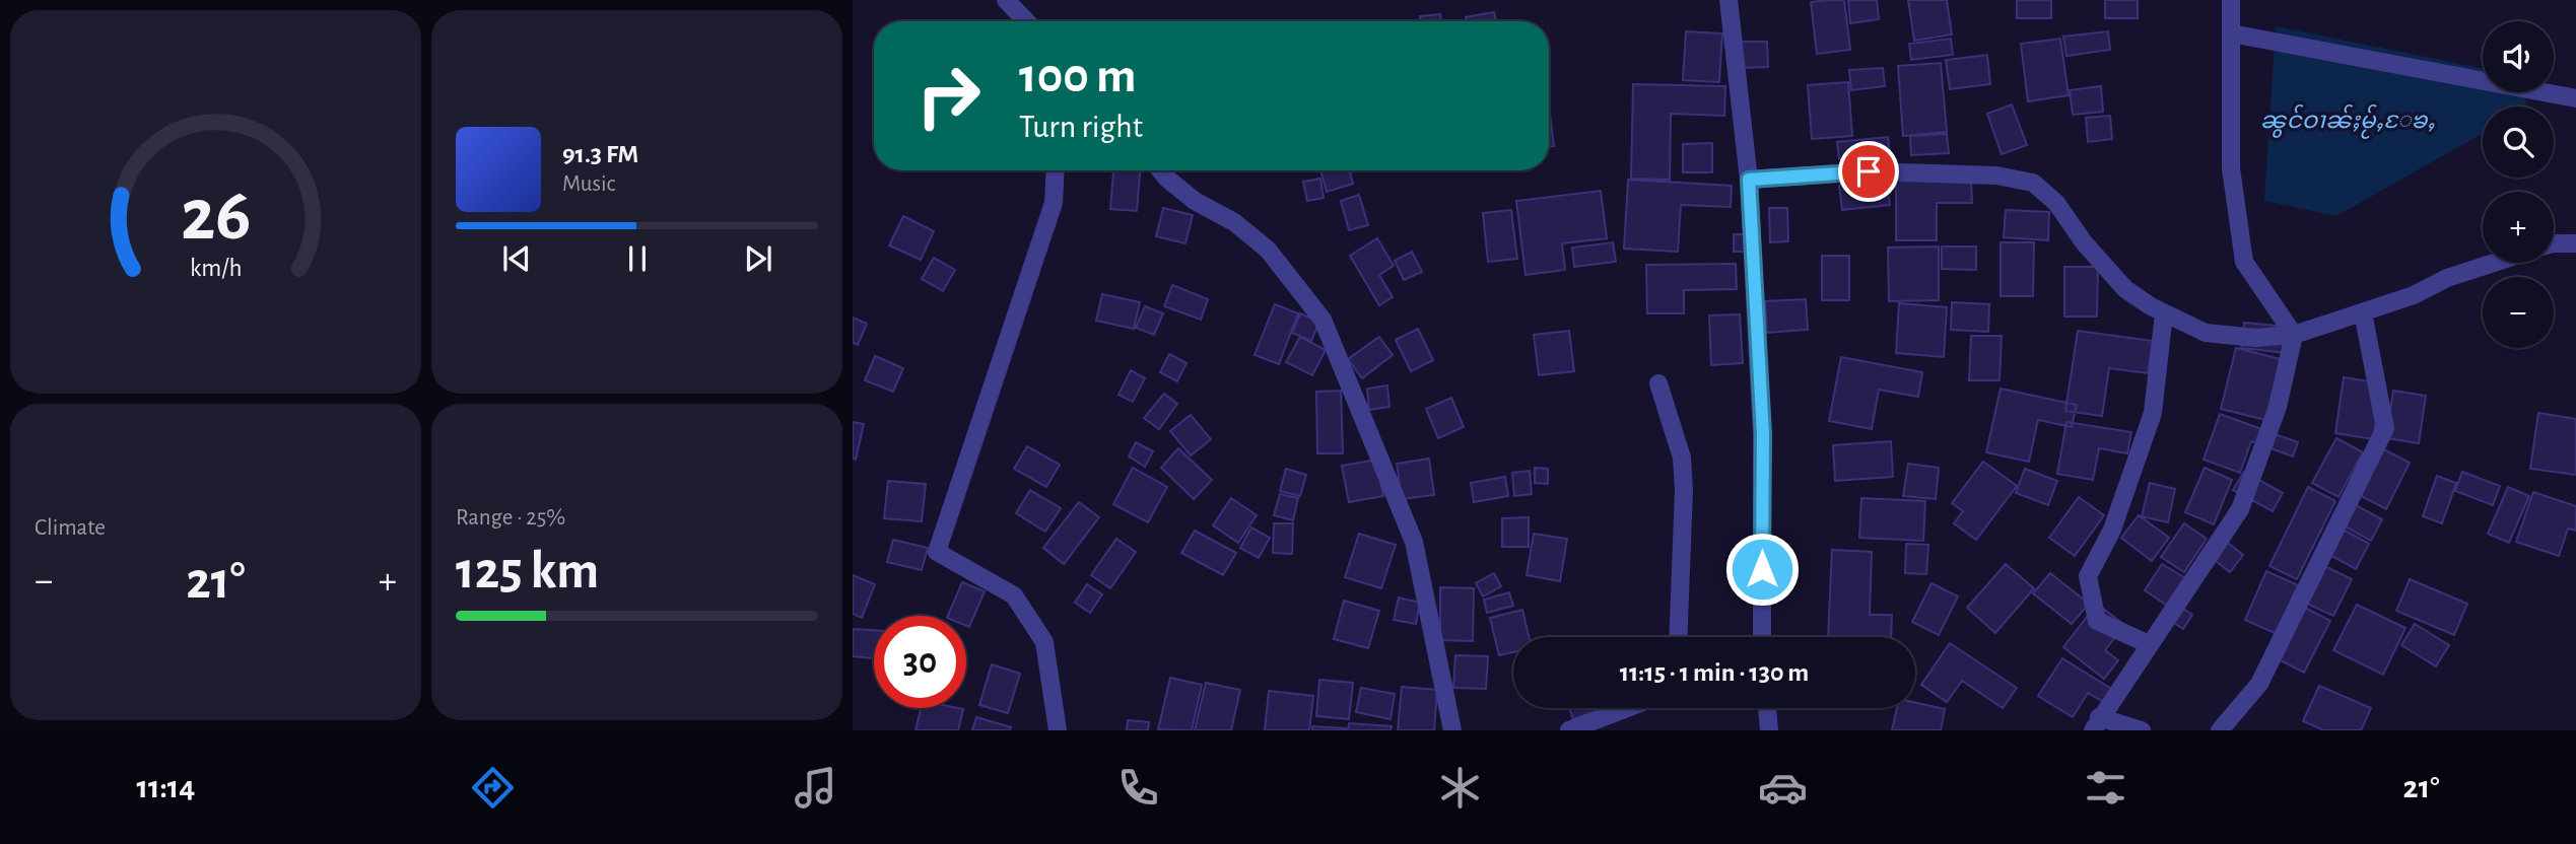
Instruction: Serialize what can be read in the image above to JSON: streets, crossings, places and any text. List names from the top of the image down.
{
  "water": ["ၼွင်ဝၢၼ်ႈမႂ်ႇႄၶႇ"],
  "page": {
    "map_buttons": ["+", "−"],
    "turn": ["100 m", "Turn right"],
    "song": ["91.3 FM", "Music"],
    "tile": [
      "Climate",
      ["Range · 25%", "125 km"]
    ],
    "heat": ["−", "21°", "+"],
    "limit": "30",
    "trip": "11:15 · 1 min · 130 m",
    "tabs": ["11:14", "21°"],
    "gauge": ["26", "km/h"]
  }
}
